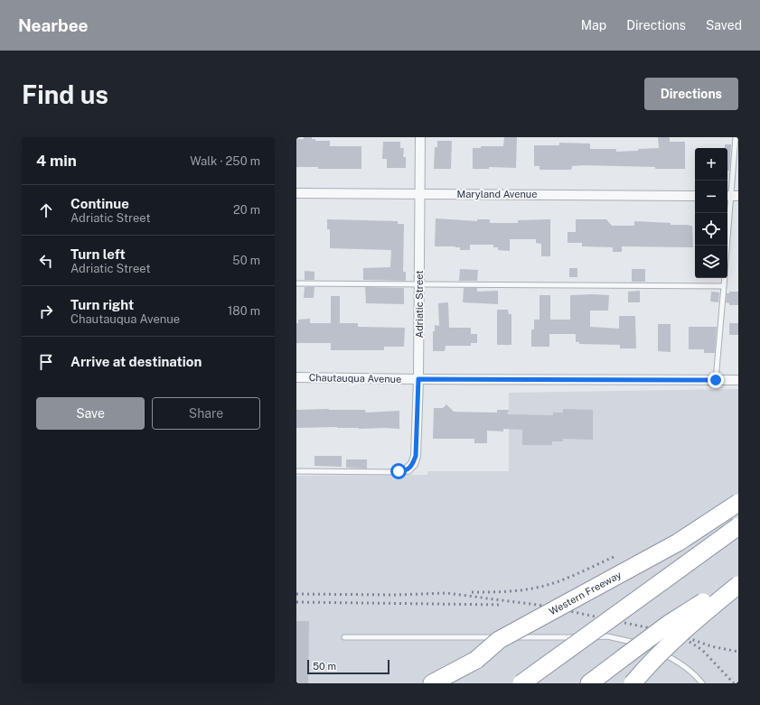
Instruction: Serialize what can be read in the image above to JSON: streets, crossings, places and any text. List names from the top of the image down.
{
  "streets": {
    "highway": ["Western Freeway"],
    "street": ["Maryland Avenue", "Adriatic Street", "Chautauqua Avenue"]
  },
  "crossings": [
    ["Maryland Avenue", "Adriatic Street"],
    ["Adriatic Street", "Chautauqua Avenue"]
  ],
  "scale_bar": "50 m",
  "page": {
    "header": "Nearbee",
    "nav": ["Map", "Directions", "Saved"],
    "buttons": [
      "Directions",
      ["Save", "Share"]
    ],
    "title": "Find us",
    "heading": ["4 min", "Walk · 250 m"],
    "map_buttons": ["+", "−"],
    "list": [
      ["Continue", "Adriatic Street", "20 m"],
      ["Turn left", "Adriatic Street", "50 m"],
      ["Turn right", "Chautauqua Avenue", "180 m"],
      "Arrive at destination"
    ],
    "scale": "50 m"
  }
}
